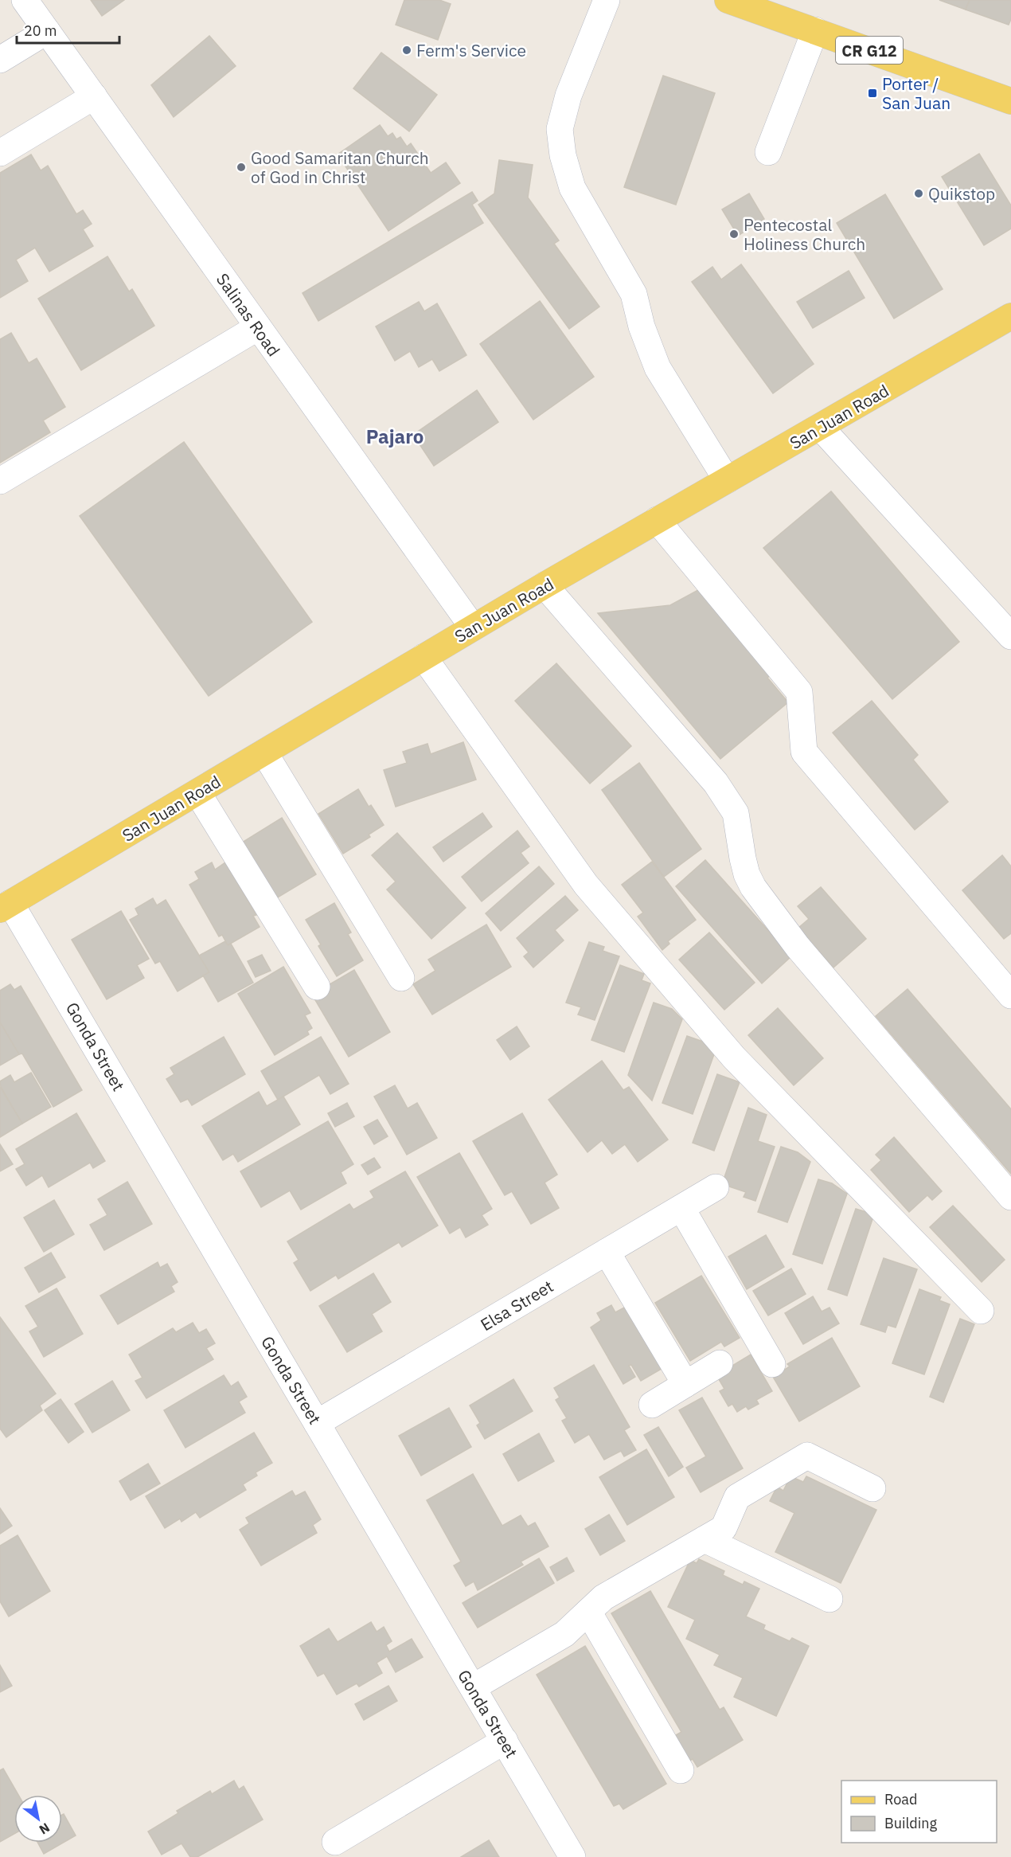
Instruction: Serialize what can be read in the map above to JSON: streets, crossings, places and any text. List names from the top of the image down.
{
  "streets": {
    "main road": ["CR G12", "San Juan Road"],
    "street": ["Salinas Road", "Gonda Street", "Elsa Street"]
  },
  "crossings": [
    ["Salinas Road", "San Juan Road"],
    ["San Juan Road", "Gonda Street"],
    ["Gonda Street", "Elsa Street"]
  ],
  "districts": ["Pajaro"],
  "places": {
    "other": [
      "Ferm's Service",
      "Good Samaritan Church of God in Christ",
      "Quikstop",
      "Pentecostal Holiness Church"
    ],
    "transit": ["Porter / San Juan"]
  },
  "legend": ["Road", "Building"],
  "scale_bar": "20 m",
  "north": "bottom right"
}
